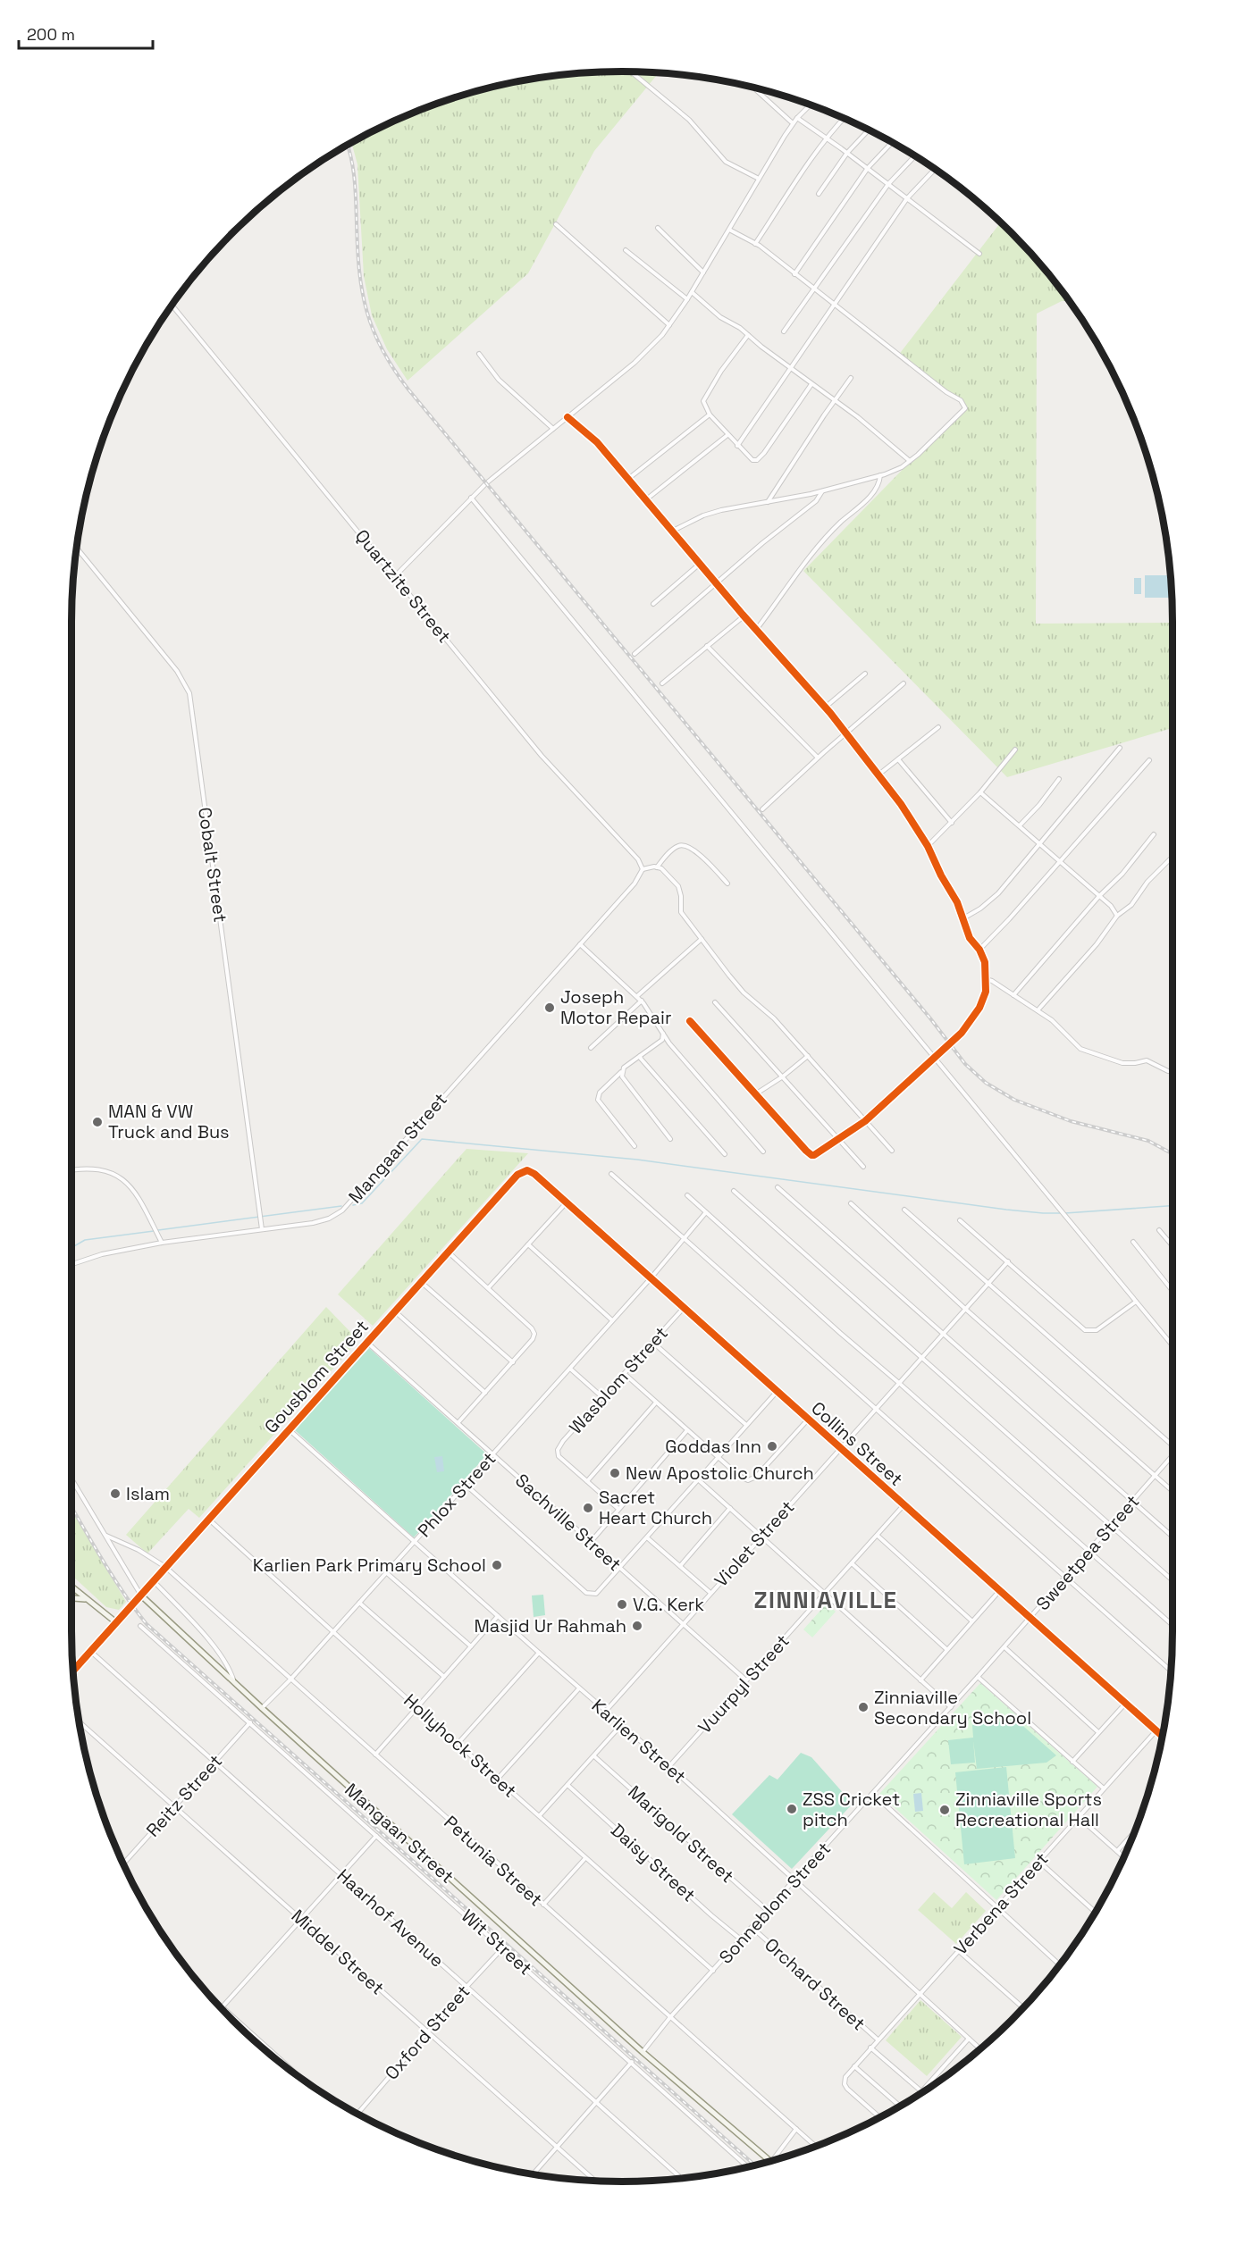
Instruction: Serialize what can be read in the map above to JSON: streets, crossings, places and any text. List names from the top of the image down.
{
  "streets": {
    "street": [
      "Quartzite Street",
      "Cobalt Street",
      "Mangaan Street",
      "Gousblom Street",
      "Wasblom Street",
      "Collins Street",
      "Phlox Street",
      "Sachville Street",
      "Violet Street",
      "Sweetpea Street",
      "Vuurpyl Street",
      "Karlien Street",
      "Hollyhock Street",
      "Reitz Street",
      "Marigold Street",
      "Petunia Street",
      "Daisy Street",
      "Sonneblom Street",
      "Verbena Street",
      "Haarhof Avenue",
      "Wit Street",
      "Middel Street",
      "Orchard Street",
      "Oxford Street"
    ]
  },
  "crossings": [
    ["Quartzite Street", "Mangaan Street"],
    ["Cobalt Street", "Mangaan Street"],
    ["Mangaan Street", "Gousblom Street"],
    ["Mangaan Street", "Phlox Street"],
    ["Mangaan Street", "Petunia Street"],
    ["Mangaan Street", "Sonneblom Street"],
    ["Gousblom Street", "Collins Street"],
    ["Gousblom Street", "Sachville Street"],
    ["Gousblom Street", "Karlien Street"],
    ["Gousblom Street", "Hollyhock Street"],
    ["Gousblom Street", "Petunia Street"],
    ["Wasblom Street", "Collins Street"],
    ["Collins Street", "Phlox Street"],
    ["Collins Street", "Violet Street"],
    ["Collins Street", "Sweetpea Street"],
    ["Collins Street", "Vuurpyl Street"],
    ["Collins Street", "Verbena Street"],
    ["Phlox Street", "Sachville Street"],
    ["Phlox Street", "Karlien Street"],
    ["Phlox Street", "Hollyhock Street"],
    ["Phlox Street", "Petunia Street"],
    ["Sachville Street", "Violet Street"],
    ["Sachville Street", "Vuurpyl Street"],
    ["Violet Street", "Karlien Street"],
    ["Sweetpea Street", "Sonneblom Street"],
    ["Vuurpyl Street", "Karlien Street"],
    ["Karlien Street", "Sonneblom Street"],
    ["Karlien Street", "Verbena Street"],
    ["Hollyhock Street", "Sonneblom Street"],
    ["Reitz Street", "Haarhof Avenue"],
    ["Reitz Street", "Wit Street"],
    ["Reitz Street", "Middel Street"],
    ["Marigold Street", "Sonneblom Street"],
    ["Petunia Street", "Sonneblom Street"],
    ["Daisy Street", "Sonneblom Street"],
    ["Sonneblom Street", "Orchard Street"],
    ["Verbena Street", "Orchard Street"],
    ["Haarhof Avenue", "Oxford Street"],
    ["Wit Street", "Oxford Street"],
    ["Middel Street", "Oxford Street"]
  ],
  "districts": ["ZINNIAVILLE"],
  "places": [
    "Joseph Motor Repair",
    "MAN & VW Truck and Bus",
    "Goddas Inn",
    "New Apostolic Church",
    "Islam",
    "Sacret Heart Church",
    "Karlien Park Primary School",
    "V.G. Kerk",
    "Masjid Ur Rahmah",
    "Zinniaville Secondary School",
    "ZSS Cricket pitch",
    "Zinniaville Sports Recreational Hall"
  ],
  "scale_bar": "200 m"
}
